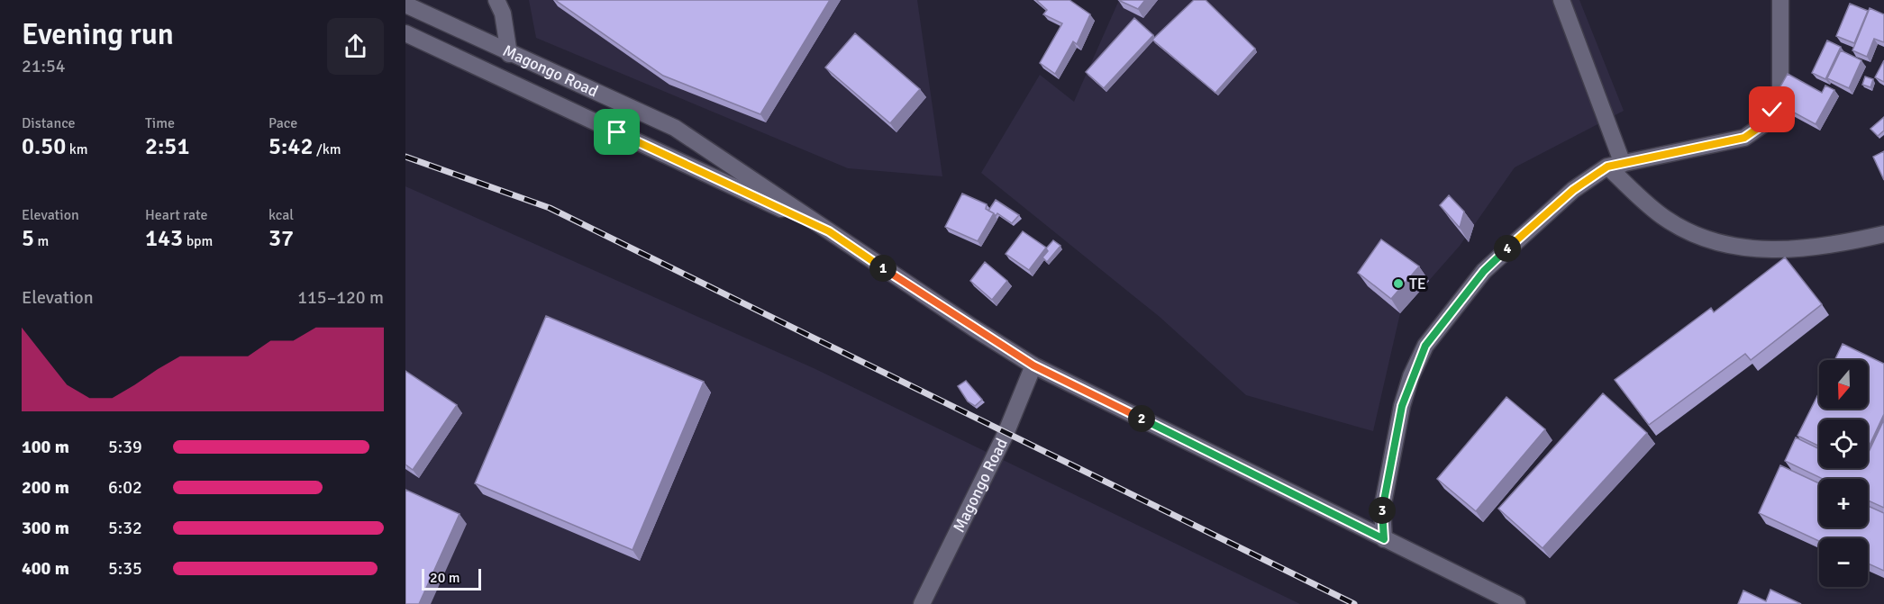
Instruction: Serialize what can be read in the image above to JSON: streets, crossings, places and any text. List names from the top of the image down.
{
  "streets": {
    "street": ["Magongo Road"]
  },
  "places": ["TE"],
  "scale_bar": "20 m",
  "north": "bottom",
  "page": {
    "heading": ["Evening run", "21:54"],
    "stats": [
      ["Distance", "0.50 km"],
      ["Time", "2:51"],
      ["Pace", "5:42 /km"],
      ["Elevation", "5 m"],
      ["Heart rate", "143 bpm"],
      ["kcal", "37"]
    ],
    "pins": [
      "4",
      "1",
      "2",
      "3"
    ],
    "chart": ["Elevation", "115–120 m"],
    "map_buttons": ["+", "−"],
    "list": [
      {
        "name": "100 m",
        "note": "5:39"
      },
      {
        "name": "200 m",
        "note": "6:02"
      },
      {
        "name": "300 m",
        "note": "5:32"
      },
      {
        "name": "400 m",
        "note": "5:35"
      }
    ],
    "scale": "20 m"
  }
}
